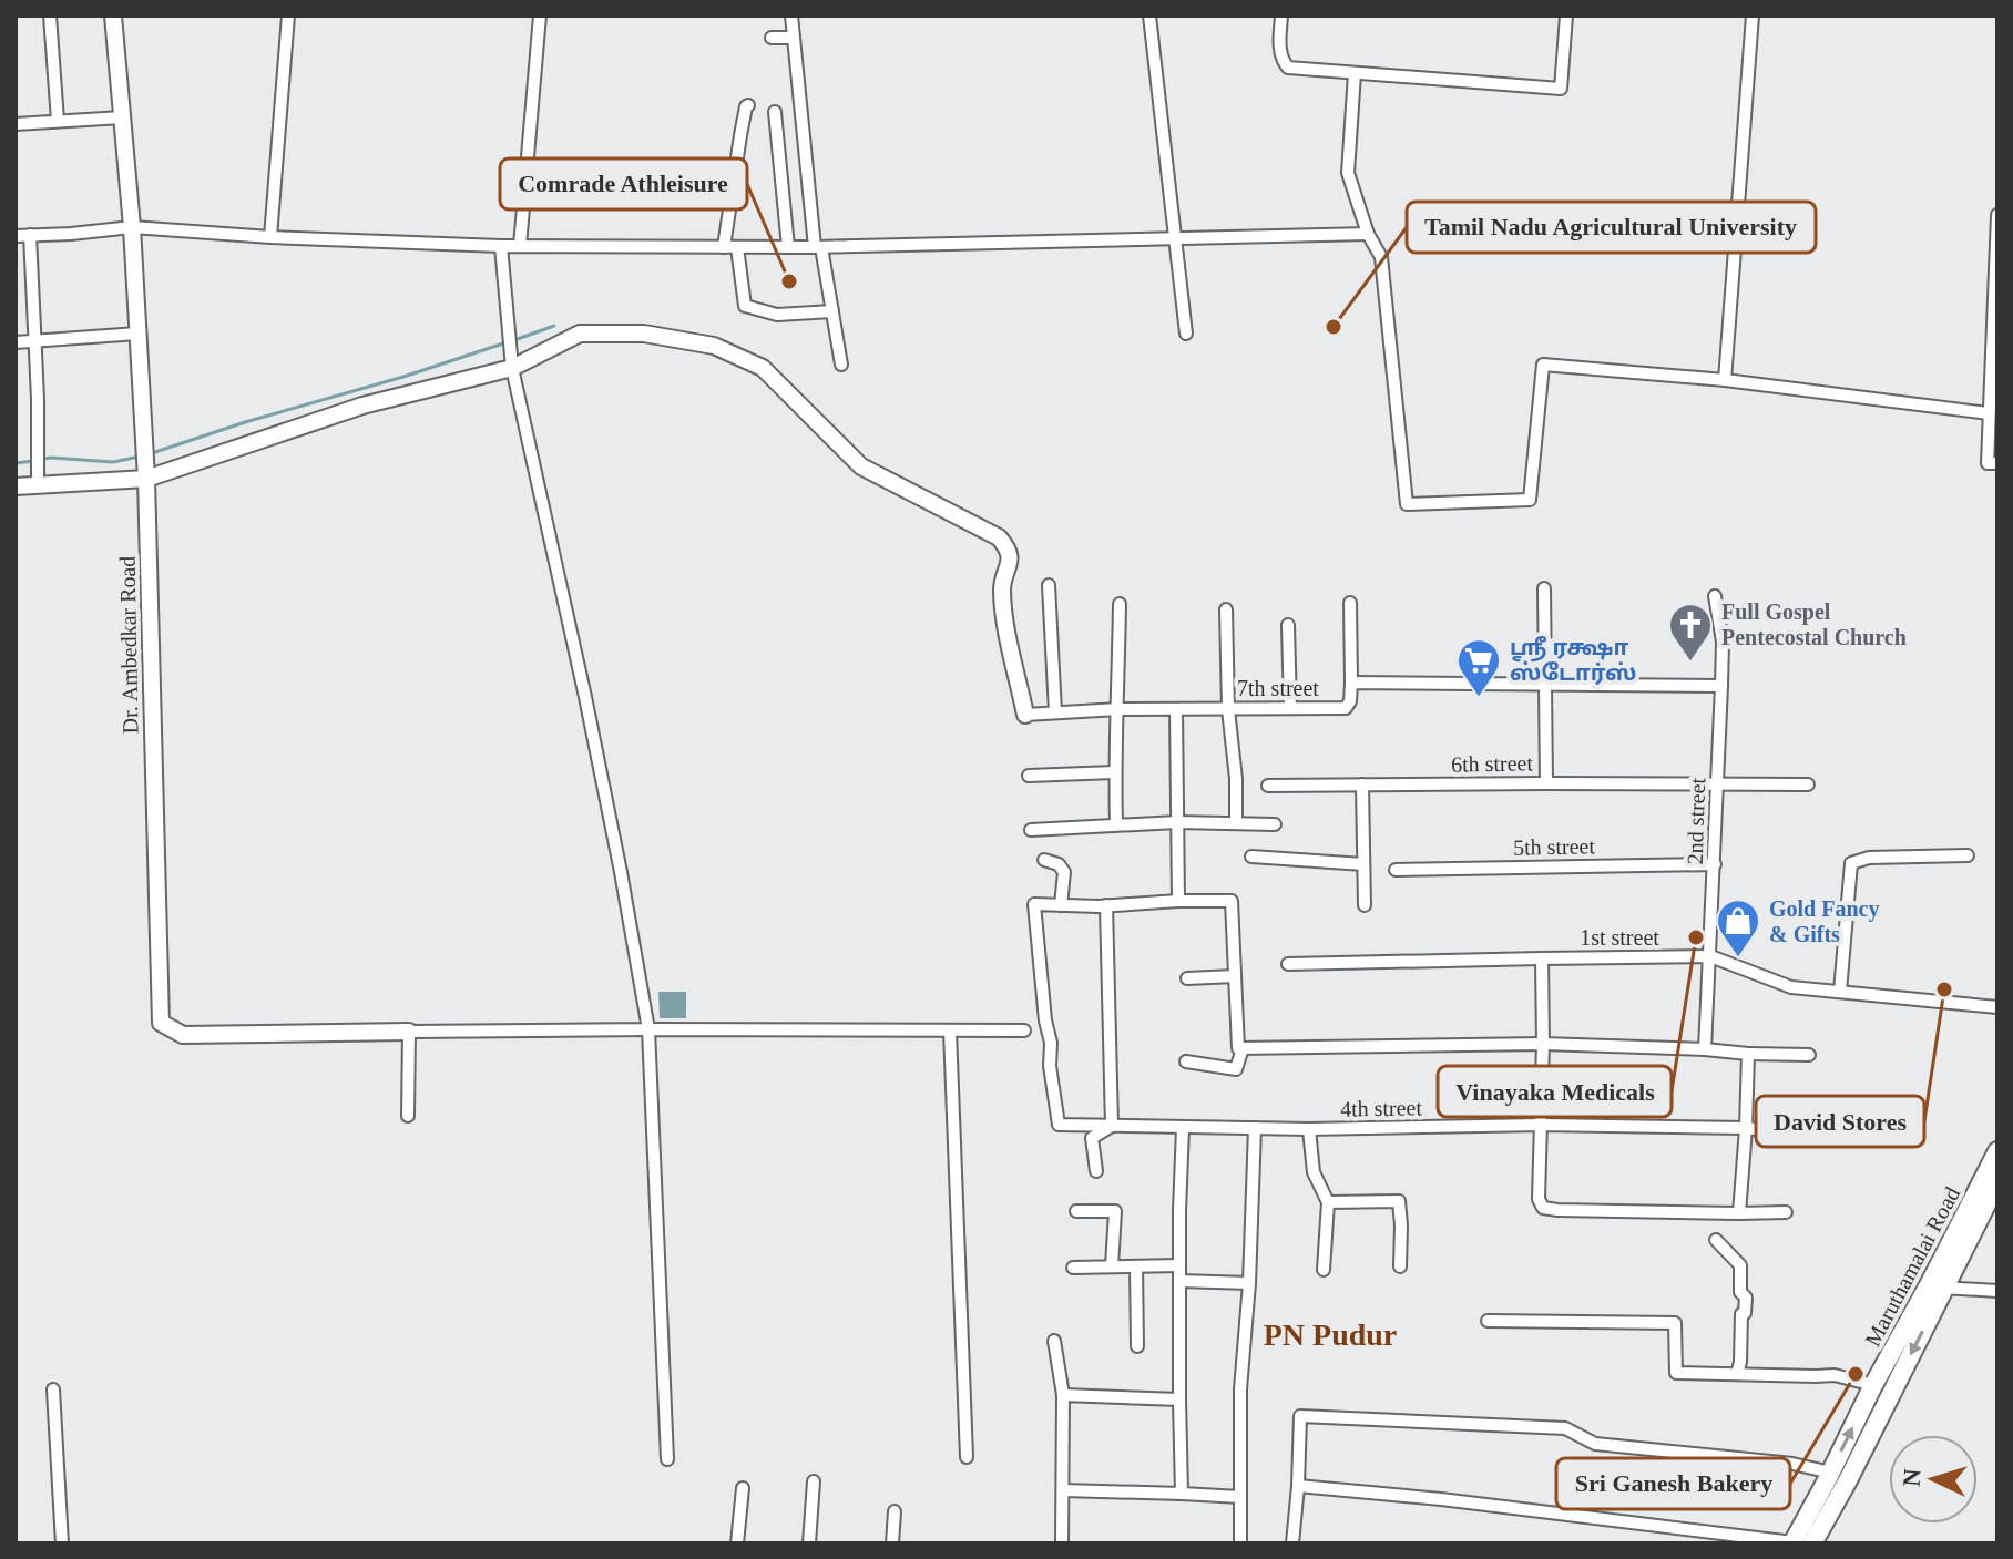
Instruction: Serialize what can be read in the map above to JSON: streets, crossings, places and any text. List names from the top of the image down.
{
  "streets": {
    "main road": ["Maruthamalai Road"],
    "street": [
      "Dr. Ambedkar Road",
      "7th street",
      "6th street",
      "2nd street",
      "5th street",
      "1st street",
      "4th street"
    ]
  },
  "crossings": [
    ["7th street", "2nd street"],
    ["6th street", "2nd street"],
    ["2nd street", "5th street"],
    ["2nd street", "1st street"]
  ],
  "districts": ["PN Pudur"],
  "places": {
    "other": [
      "Comrade Athleisure",
      "Tamil Nadu Agricultural University",
      "Vinayaka Medicals",
      "David Stores",
      "Sri Ganesh Bakery"
    ],
    "church": ["Full Gospel Pentecostal Church"],
    "supermarket": ["ஶ்ரீ ரக்ஷா ஸ்டோர்ஸ்"],
    "shop": ["Gold Fancy & Gifts"]
  },
  "north": "left"
}
